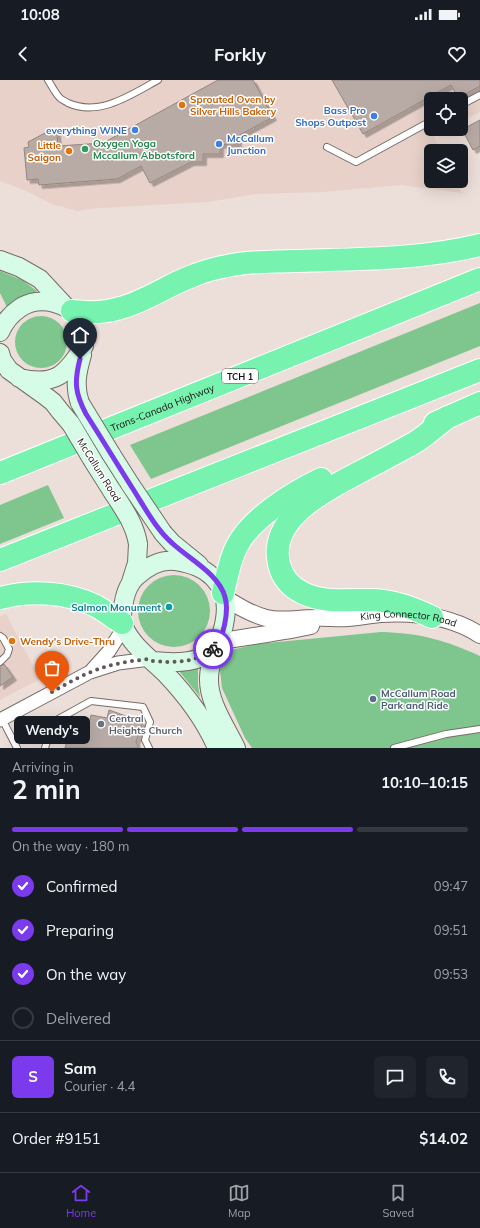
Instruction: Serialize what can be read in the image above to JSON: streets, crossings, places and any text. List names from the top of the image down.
{
  "streets": {
    "highway": ["TCH 1", "Trans-Canada Highway"],
    "main road": ["McCallum Road"],
    "street": ["King Connector Road"]
  },
  "crossings": [
    ["McCallum Road", "King Connector Road"]
  ],
  "places": [
    "Sprouted Oven by Silver Hills Bakery",
    "Bass Pro Shops Outpost",
    "everything WINE",
    "McCallum Junction",
    "Oxygen Yoga Mccallum Abbotsford",
    "Little Saigon",
    "Salmon Monument",
    "Wendy's Drive-Thru",
    "Wendy's",
    "McCallum Road Park and Ride",
    "Central Heights Church"
  ],
  "page": {
    "status": "10:08",
    "header": "Forkly",
    "bubble": "Wendy's",
    "heading": ["2 min", "Arriving in", "10:10–10:15"],
    "panel": [
      "Sam",
      "Courier · 4.4",
      "Order #9151",
      "$14.02"
    ],
    "bar": "On the way · 180 m",
    "list": [
      ["Confirmed", "09:47"],
      ["Preparing", "09:51"],
      ["On the way", "09:53"],
      "Delivered"
    ],
    "round": "S",
    "tabs": ["Home", "Map", "Saved"]
  }
}
